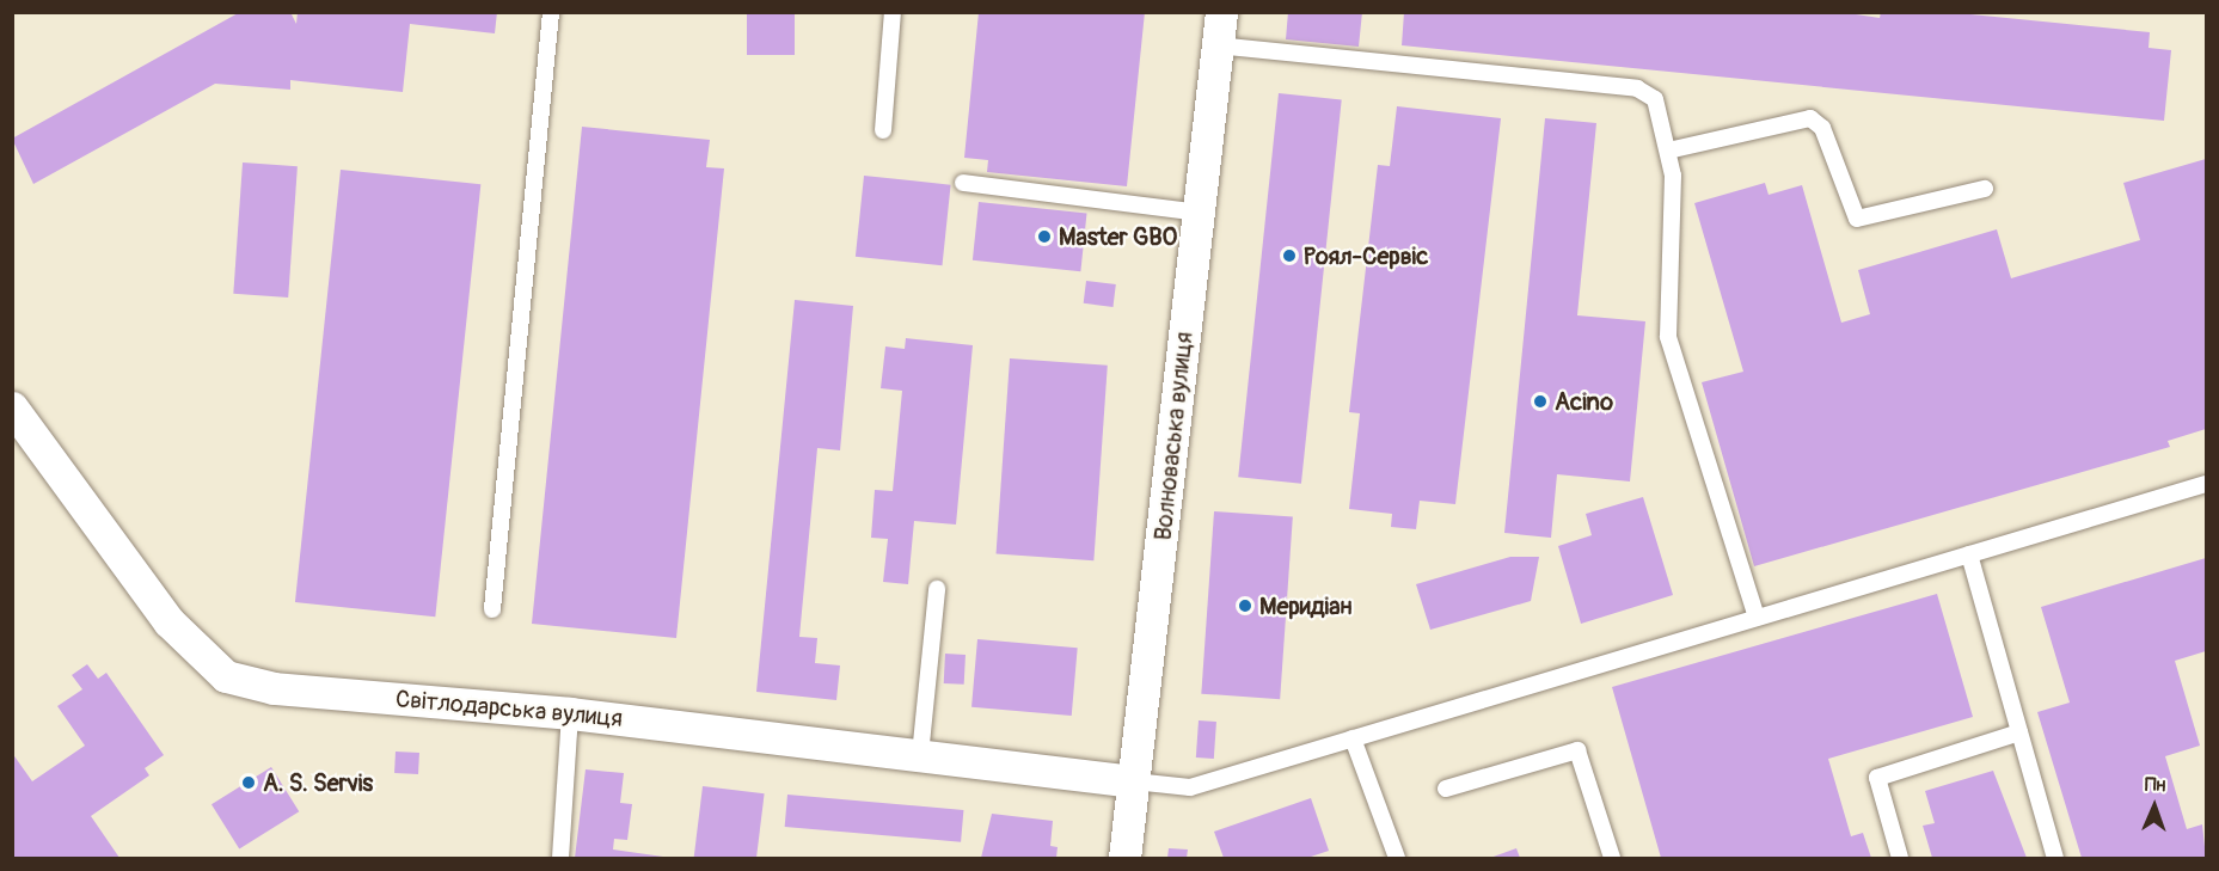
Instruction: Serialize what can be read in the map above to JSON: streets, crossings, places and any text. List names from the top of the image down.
{
  "streets": {
    "street": ["Волноваська вулиця", "Світлодарська вулиця"]
  },
  "crossings": [
    ["Волноваська вулиця", "Світлодарська вулиця"]
  ],
  "places": [
    "Master GBO",
    "Роял-Сервіс",
    "Acino",
    "Меридіан",
    "A. S. Servis"
  ],
  "north": "top"
}
